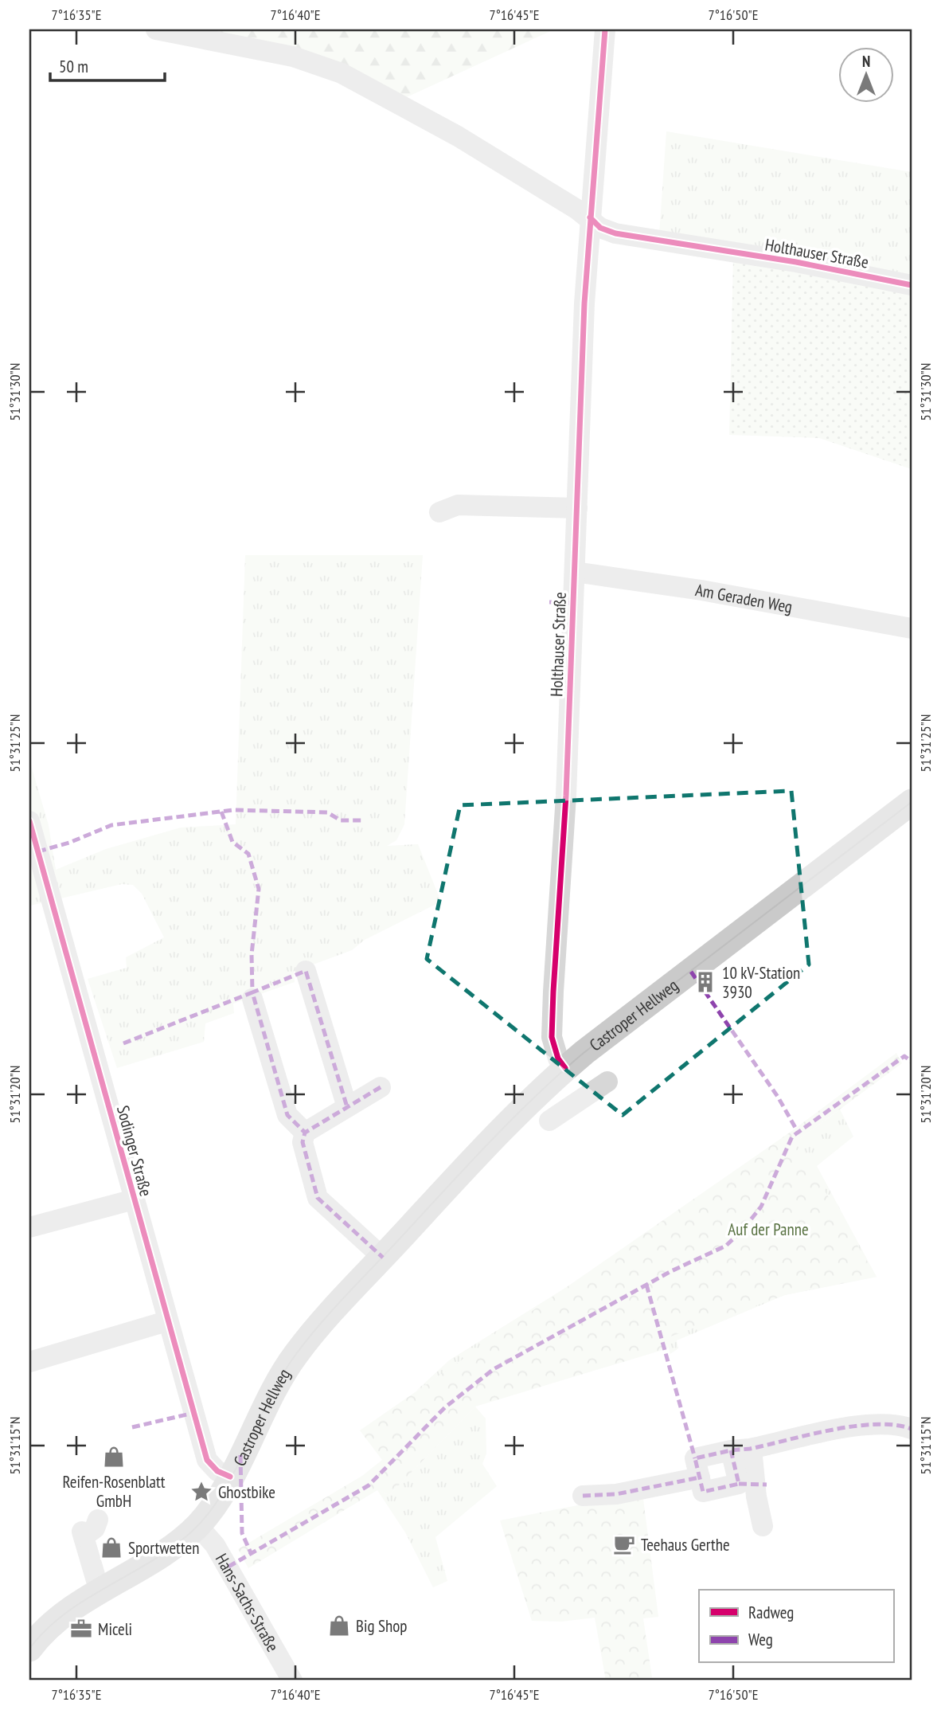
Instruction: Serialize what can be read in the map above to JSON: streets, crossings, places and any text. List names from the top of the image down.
{
  "streets": {
    "main road": ["Castroper Hellweg"],
    "street": [
      "Holthauser Straße",
      "Am Geraden Weg",
      "Sodinger Straße",
      "Hans-Sachs-Straße"
    ]
  },
  "crossings": [
    ["Holthauser Straße", "Am Geraden Weg"],
    ["Holthauser Straße", "Castroper Hellweg"],
    ["Castroper Hellweg", "Sodinger Straße"],
    ["Castroper Hellweg", "Hans-Sachs-Straße"]
  ],
  "parks": ["Auf der Panne"],
  "places": {
    "building": ["10 kV-Station 3930"],
    "shop": ["Reifen-Rosenblatt GmbH", "Sportwetten", "Big Shop"],
    "place": ["Ghostbike"],
    "cafe": ["Teehaus Gerthe"],
    "office": ["Miceli"]
  },
  "legend": ["Radweg", "Weg"],
  "scale_bar": "50 m",
  "north": "top",
  "coordinates": [
    "7°16'35\"E",
    "7°16'40\"E",
    "7°16'45\"E",
    "7°16'50\"E",
    "51°31'30\"N",
    "51°31'25\"N",
    "51°31'20\"N",
    "51°31'15\"N"
  ]
}
